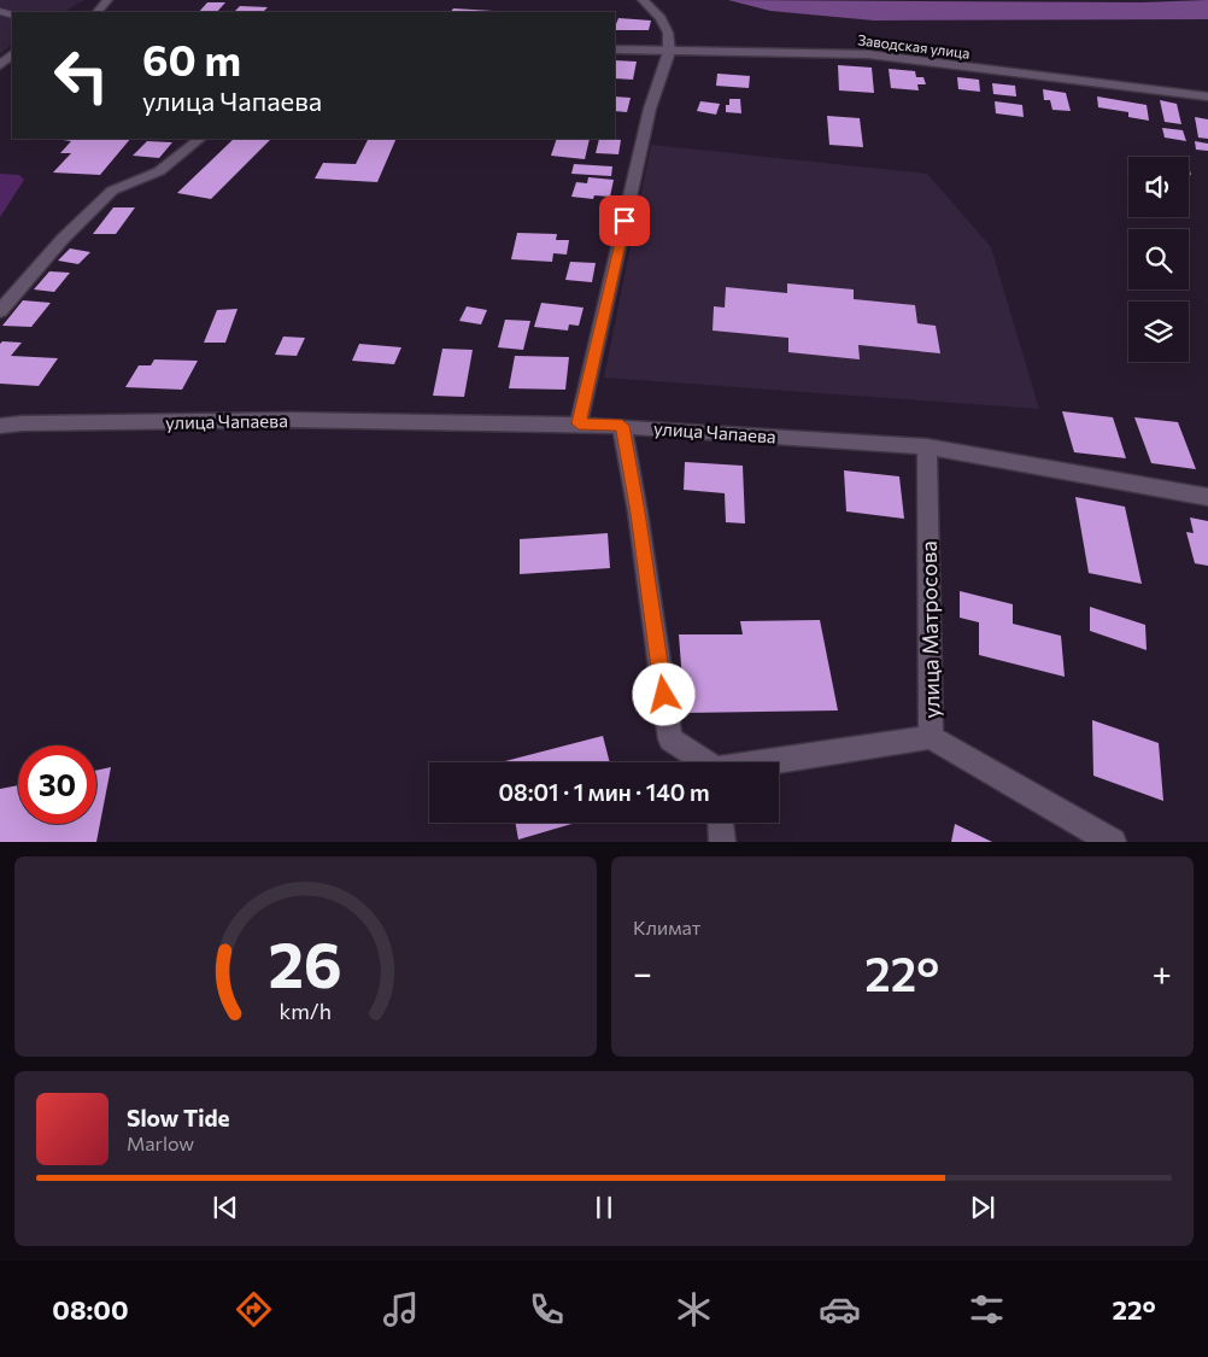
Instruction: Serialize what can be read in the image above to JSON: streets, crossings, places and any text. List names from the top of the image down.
{
  "streets": {
    "street": ["Заводская улица", "улица Чапаева", "улица Матросова"]
  },
  "crossings": [
    ["улица Чапаева", "улица Матросова"]
  ],
  "page": {
    "turn": ["60 m", "улица Чапаева"],
    "limit": "30",
    "trip": "08:01 · 1 мин · 140 m",
    "tile": "Климат",
    "heat": ["−", "22°", "+"],
    "song": ["Slow Tide", "Marlow"],
    "tabs": ["08:00", "22°"],
    "gauge": ["26", "km/h"]
  }
}
